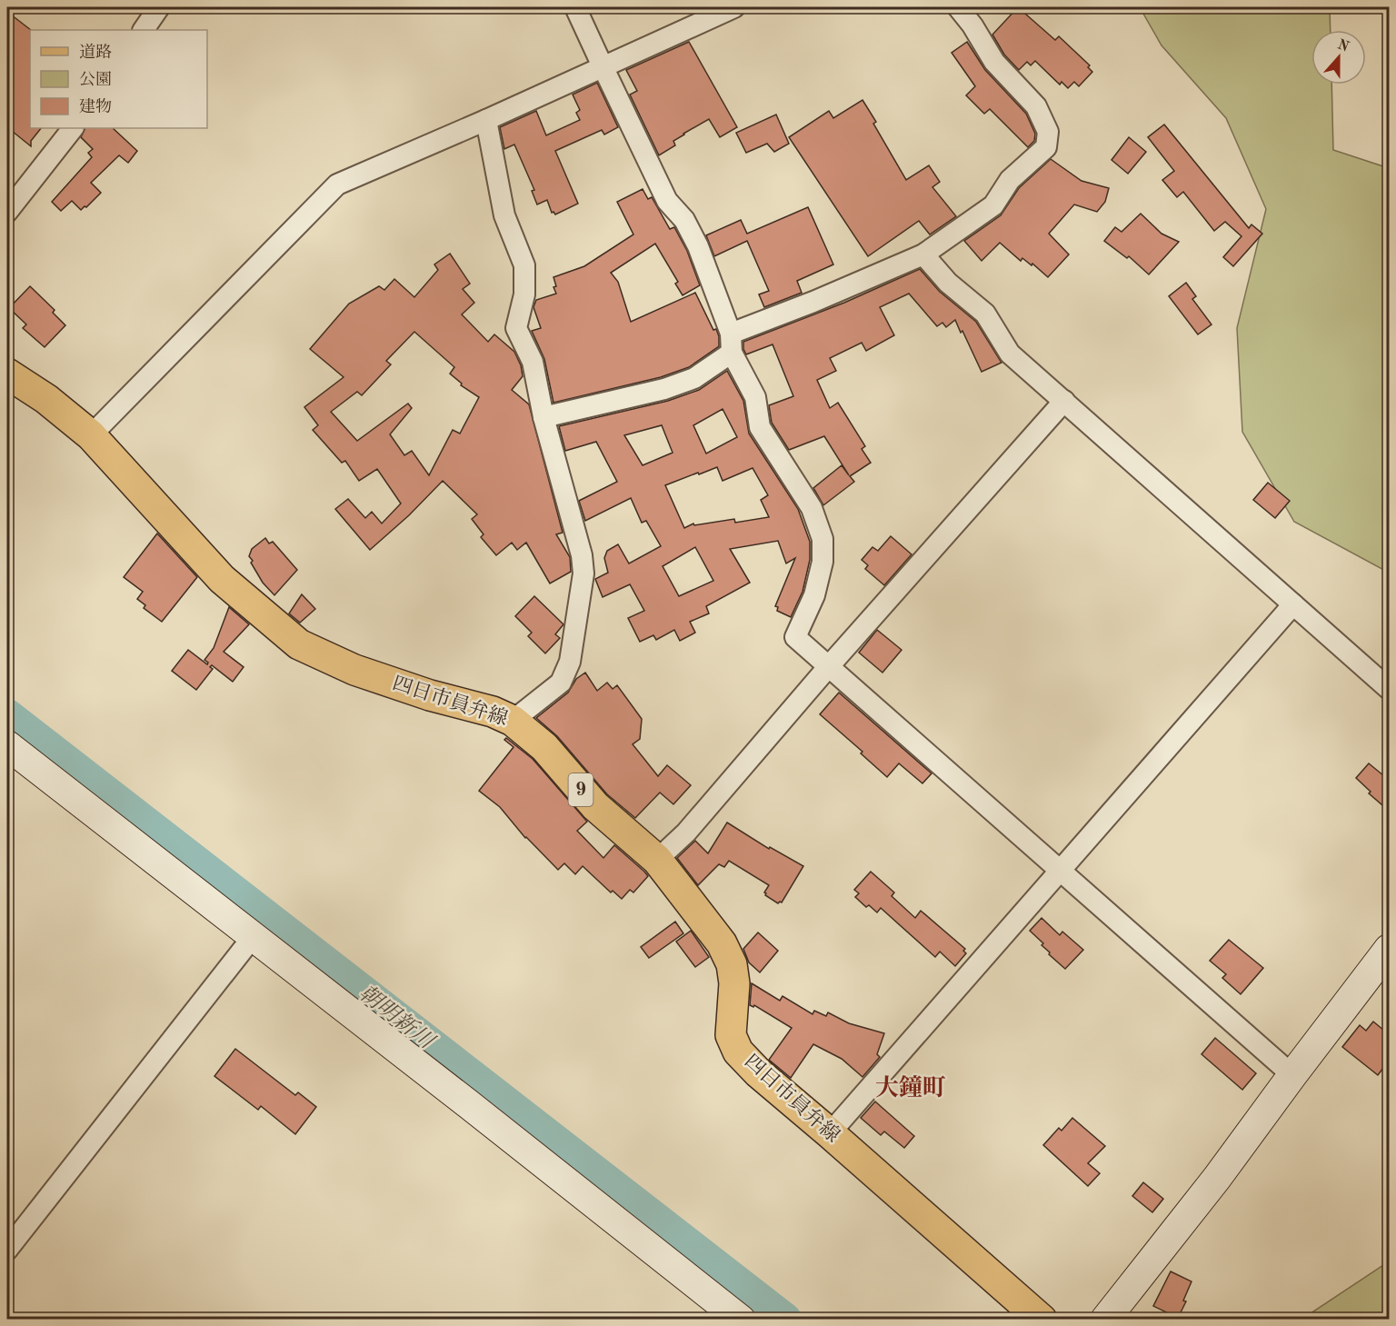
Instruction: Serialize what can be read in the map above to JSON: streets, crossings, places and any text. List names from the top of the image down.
{
  "streets": {
    "main road": ["四日市員弁線", "9"]
  },
  "districts": ["大鐘町"],
  "water": ["朝明新川"],
  "legend": ["道路", "公園", "建物"],
  "north": "top"
}
